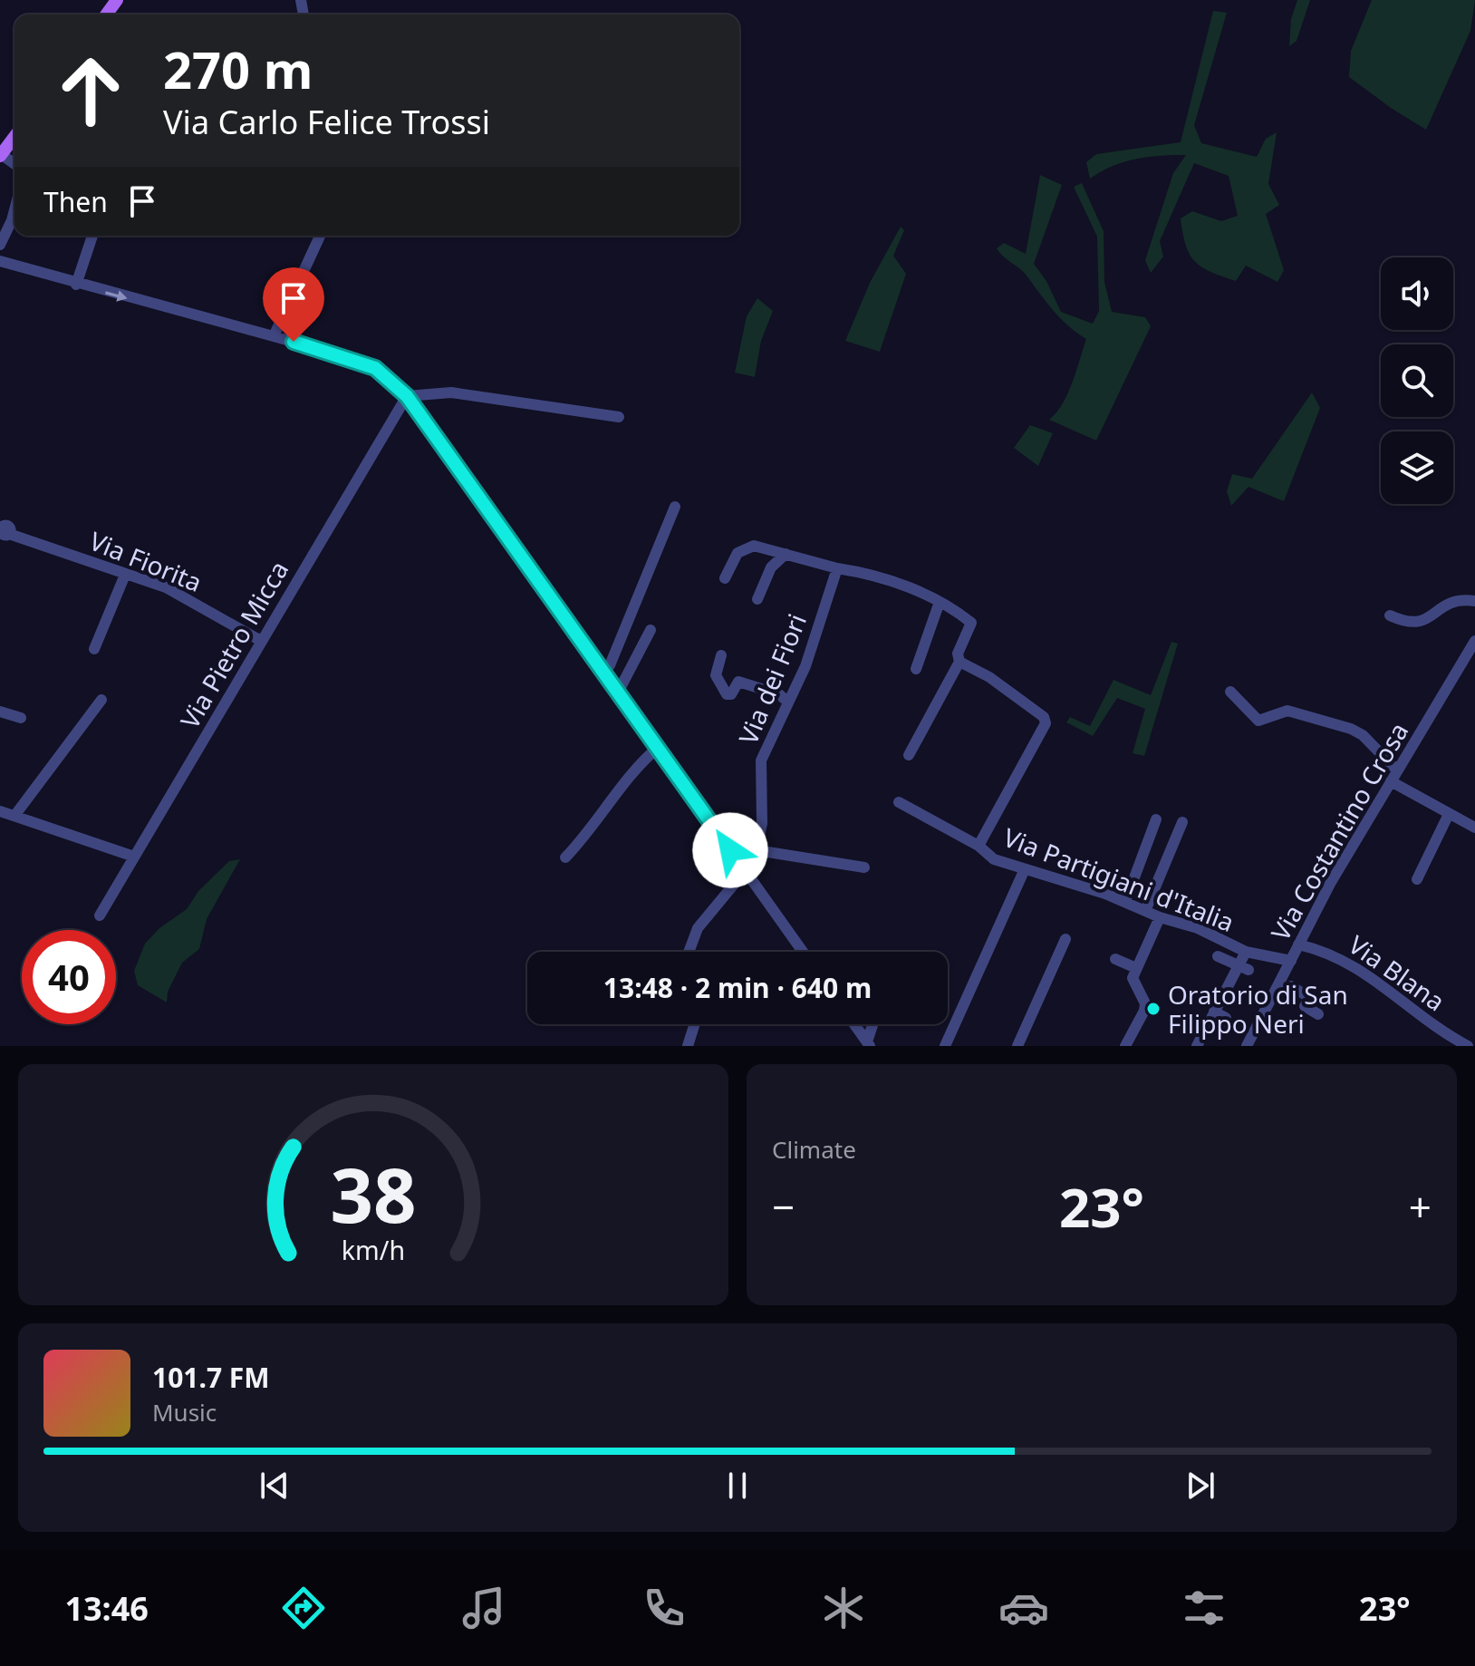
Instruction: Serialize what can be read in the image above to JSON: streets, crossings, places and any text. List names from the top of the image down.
{
  "streets": {
    "street": [
      "Via Fiorita",
      "Via Pietro Micca",
      "Via dei Fiori",
      "Via Costantino Crosa",
      "Via Partigiani d'Italia",
      "Via Blana"
    ]
  },
  "crossings": [
    ["Via Fiorita", "Via Pietro Micca"],
    ["Via Costantino Crosa", "Via Partigiani d'Italia"],
    ["Via Costantino Crosa", "Via Blana"]
  ],
  "places": ["Oratorio di San Filippo Neri"],
  "page": {
    "turn": ["270 m", "Via Carlo Felice Trossi"],
    "then": "Then",
    "limit": "40",
    "trip": "13:48 · 2 min · 640 m",
    "tile": "Climate",
    "heat": ["−", "23°", "+"],
    "song": ["101.7 FM", "Music"],
    "tabs": ["13:46", "23°"],
    "gauge": ["38", "km/h"]
  }
}
